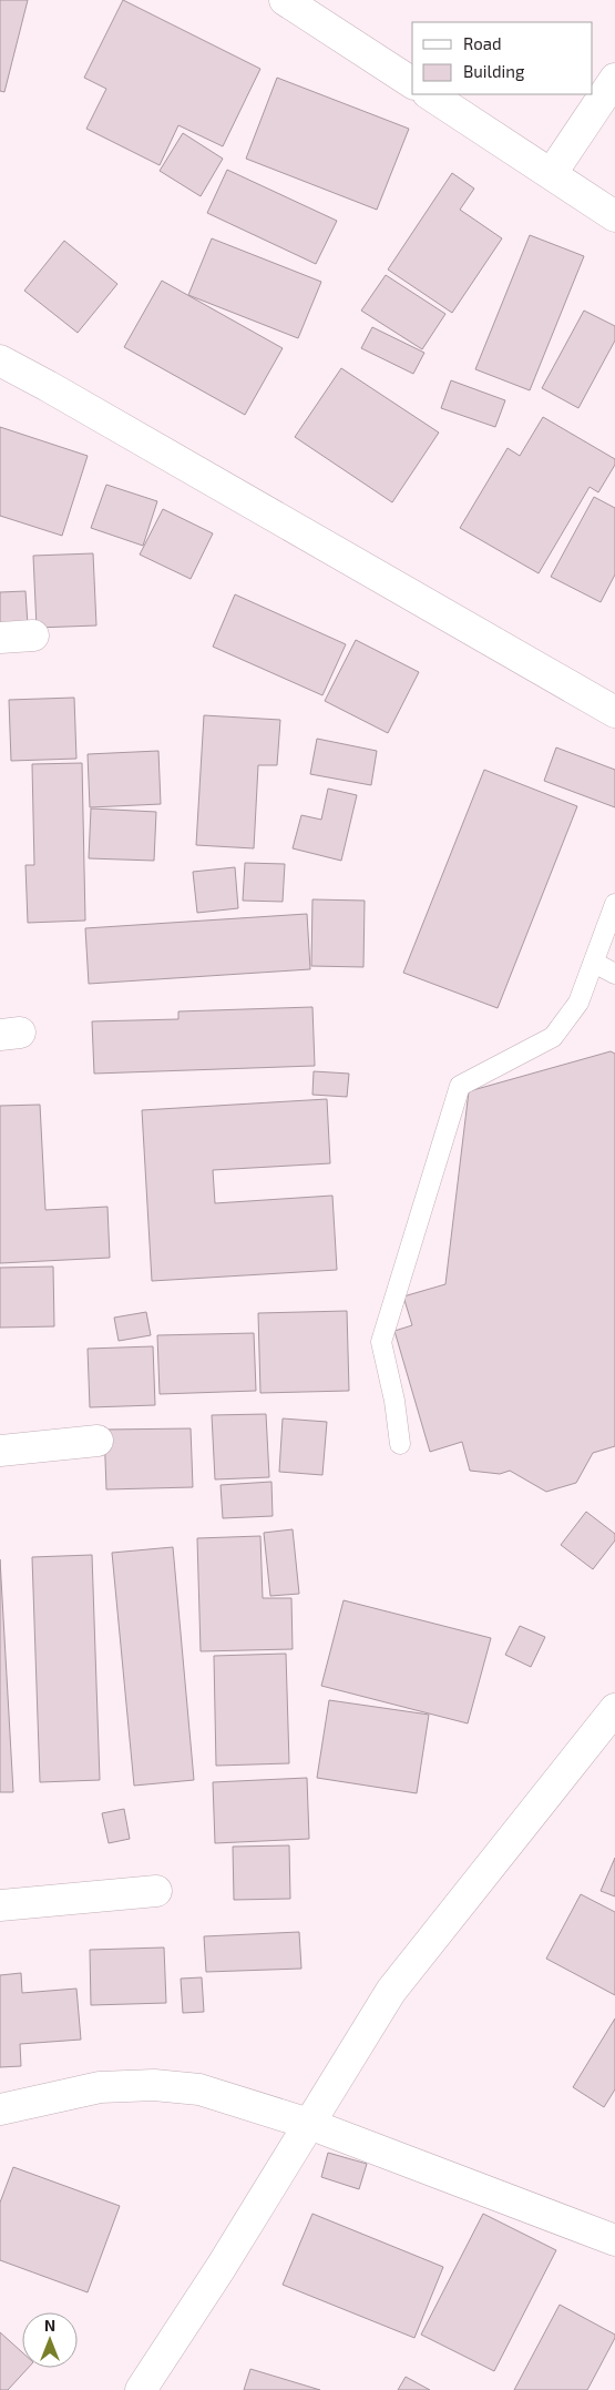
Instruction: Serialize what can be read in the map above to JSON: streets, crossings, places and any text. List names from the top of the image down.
{
  "legend": ["Road", "Building"],
  "north": "top"
}
